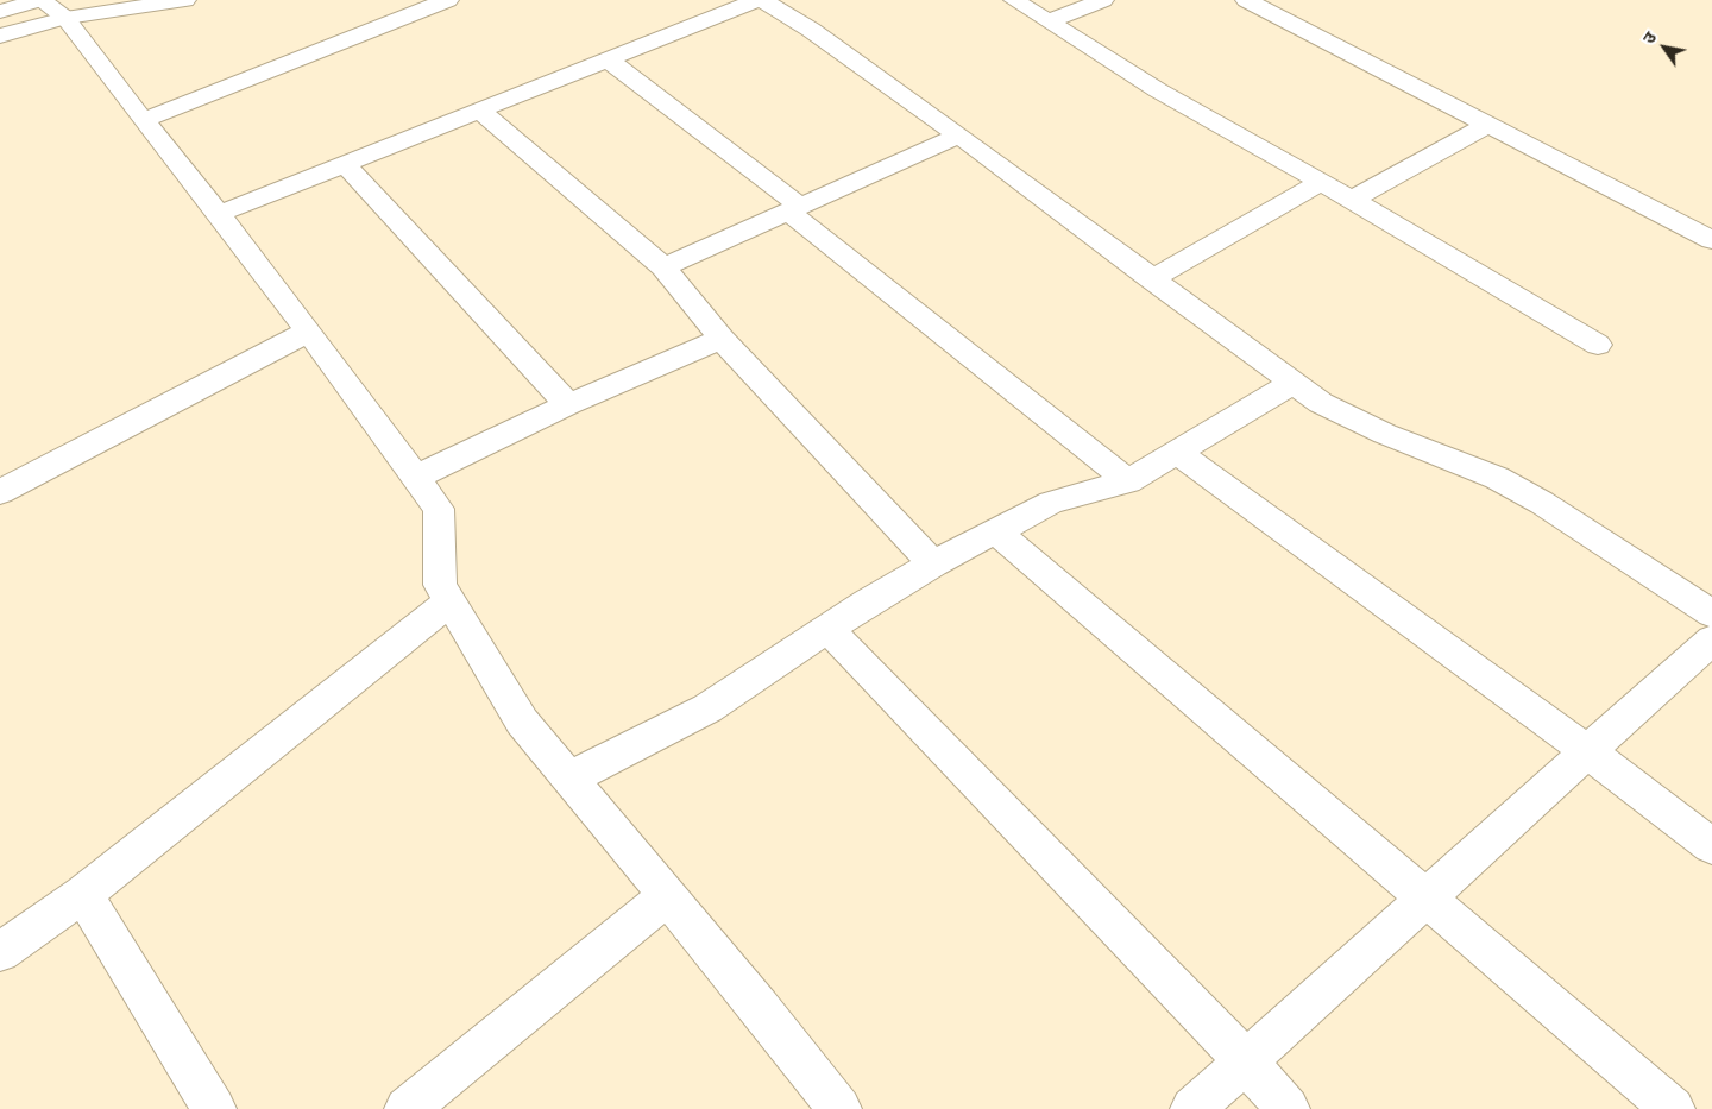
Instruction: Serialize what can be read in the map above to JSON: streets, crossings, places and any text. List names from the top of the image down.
{
  "north": "top left"
}
